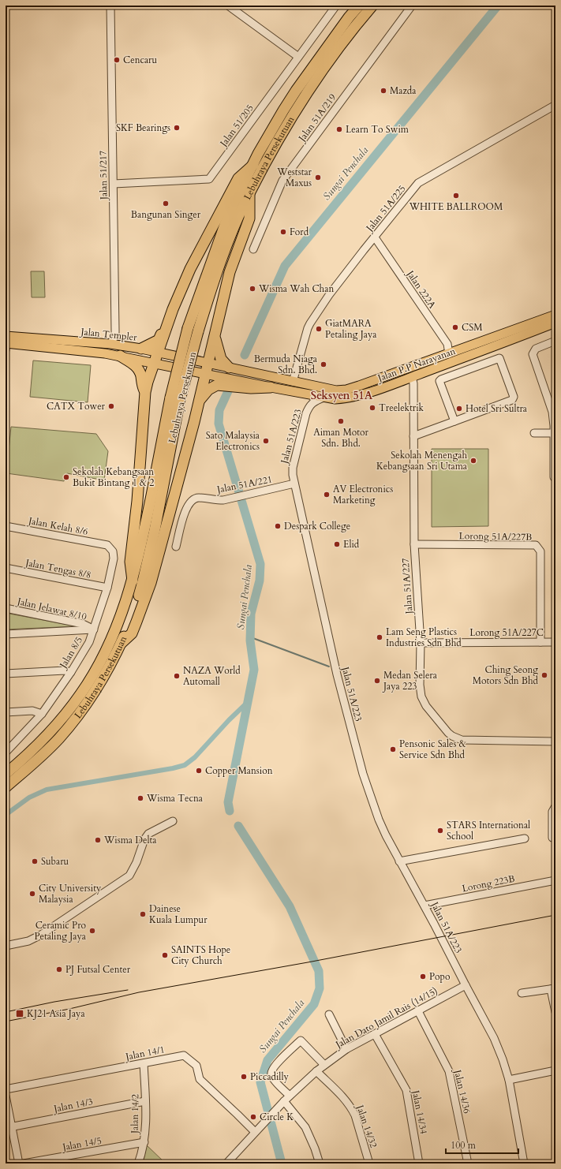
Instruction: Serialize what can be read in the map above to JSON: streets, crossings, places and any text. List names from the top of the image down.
{
  "streets": {
    "highway": ["Lebuhraya Persekutuan"],
    "main road": ["Jalan Templer", "Jalan P.P Narayanan"],
    "street": [
      "Jalan 51A/219",
      "Jalan 51/205",
      "Jalan 51/217",
      "Jalan 51A/225",
      "Jalan 222A",
      "Jalan 51A/223",
      "Jalan 51A/221",
      "Jalan Kelah 8/6",
      "Lorong 51A/227B",
      "Jalan Tengas 8/8",
      "Jalan 51A/227",
      "Jalan Jelawat 8/10",
      "Lorong 51A/227C",
      "Jalan 8/5",
      "Lorong 223B",
      "Jalan Dato Jamil Rais (14/15)",
      "Jalan 14/1",
      "Jalan 14/36",
      "Jalan 14/3",
      "Jalan 14/34",
      "Jalan 14/2",
      "Jalan 14/32",
      "Jalan 14/5"
    ]
  },
  "crossings": [
    ["Jalan 51/205", "Jalan 51/217"],
    ["Jalan 51/217", "Jalan Templer"],
    ["Jalan 51A/225", "Jalan 222A"],
    ["Jalan 51A/225", "Jalan P.P Narayanan"],
    ["Jalan 222A", "Jalan P.P Narayanan"],
    ["Jalan Templer", "Jalan P.P Narayanan"],
    ["Jalan P.P Narayanan", "Jalan 51A/223"],
    ["Jalan P.P Narayanan", "Jalan 51A/227"],
    ["Jalan 51A/223", "Jalan 51A/221"],
    ["Jalan 51A/223", "Lorong 223B"],
    ["Jalan 51A/223", "Jalan Dato Jamil Rais (14/15)"],
    ["Jalan Kelah 8/6", "Jalan 8/5"],
    ["Lorong 51A/227B", "Jalan 51A/227"],
    ["Lorong 51A/227B", "Lorong 51A/227C"],
    ["Jalan Tengas 8/8", "Jalan 8/5"],
    ["Jalan 51A/227", "Lorong 51A/227C"],
    ["Jalan Jelawat 8/10", "Jalan 8/5"],
    ["Jalan Dato Jamil Rais (14/15)", "Jalan 14/1"],
    ["Jalan Dato Jamil Rais (14/15)", "Jalan 14/36"],
    ["Jalan Dato Jamil Rais (14/15)", "Jalan 14/34"],
    ["Jalan Dato Jamil Rais (14/15)", "Jalan 14/32"],
    ["Jalan 14/1", "Jalan 14/2"],
    ["Jalan 14/3", "Jalan 14/2"],
    ["Jalan 14/2", "Jalan 14/5"]
  ],
  "districts": ["Seksyen 51A"],
  "water": ["Sungai Penchala"],
  "places": {
    "other": [
      "Cencaru",
      "Mazda",
      "SKF Bearings",
      "Learn To Swim",
      "Weststar Maxus",
      "WHITE BALLROOM",
      "Bangunan Singer",
      "Ford",
      "Wisma Wah Chan",
      "CSM",
      "GiatMARA Petaling Jaya",
      "Bermuda Niaga Sdn. Bhd.",
      "CATX Tower",
      "Treelektrik",
      "Hotel Sri Sultra",
      "Aiman Motor Sdn. Bhd.",
      "Sato Malaysia Electronics",
      "Sekolah Menengah Kebangsaan Sri Utama",
      "Sekolah Kebangsaan Bukit Bintang 1 & 2",
      "AV Electronics Marketing",
      "Despark College",
      "Elid",
      "Lam Seng Plastics Industries Sdn Bhd",
      "Ching Seong Motors Sdn Bhd",
      "NAZA World Automall",
      "Medan Selera Jaya 223",
      "Pensonic Sales & Service Sdn Bhd",
      "Copper Mansion",
      "Wisma Tecna",
      "STARS International School",
      "Wisma Delta",
      "Subaru",
      "City University Malaysia",
      "Dainese Kuala Lumpur",
      "Ceramic Pro Petaling Jaya",
      "SAINTS Hope City Church",
      "PJ Futsal Center",
      "Popo",
      "Piccadilly",
      "Circle K"
    ],
    "transit": ["KJ21 Asia Jaya"]
  },
  "scale_bar": "100 m"
}
